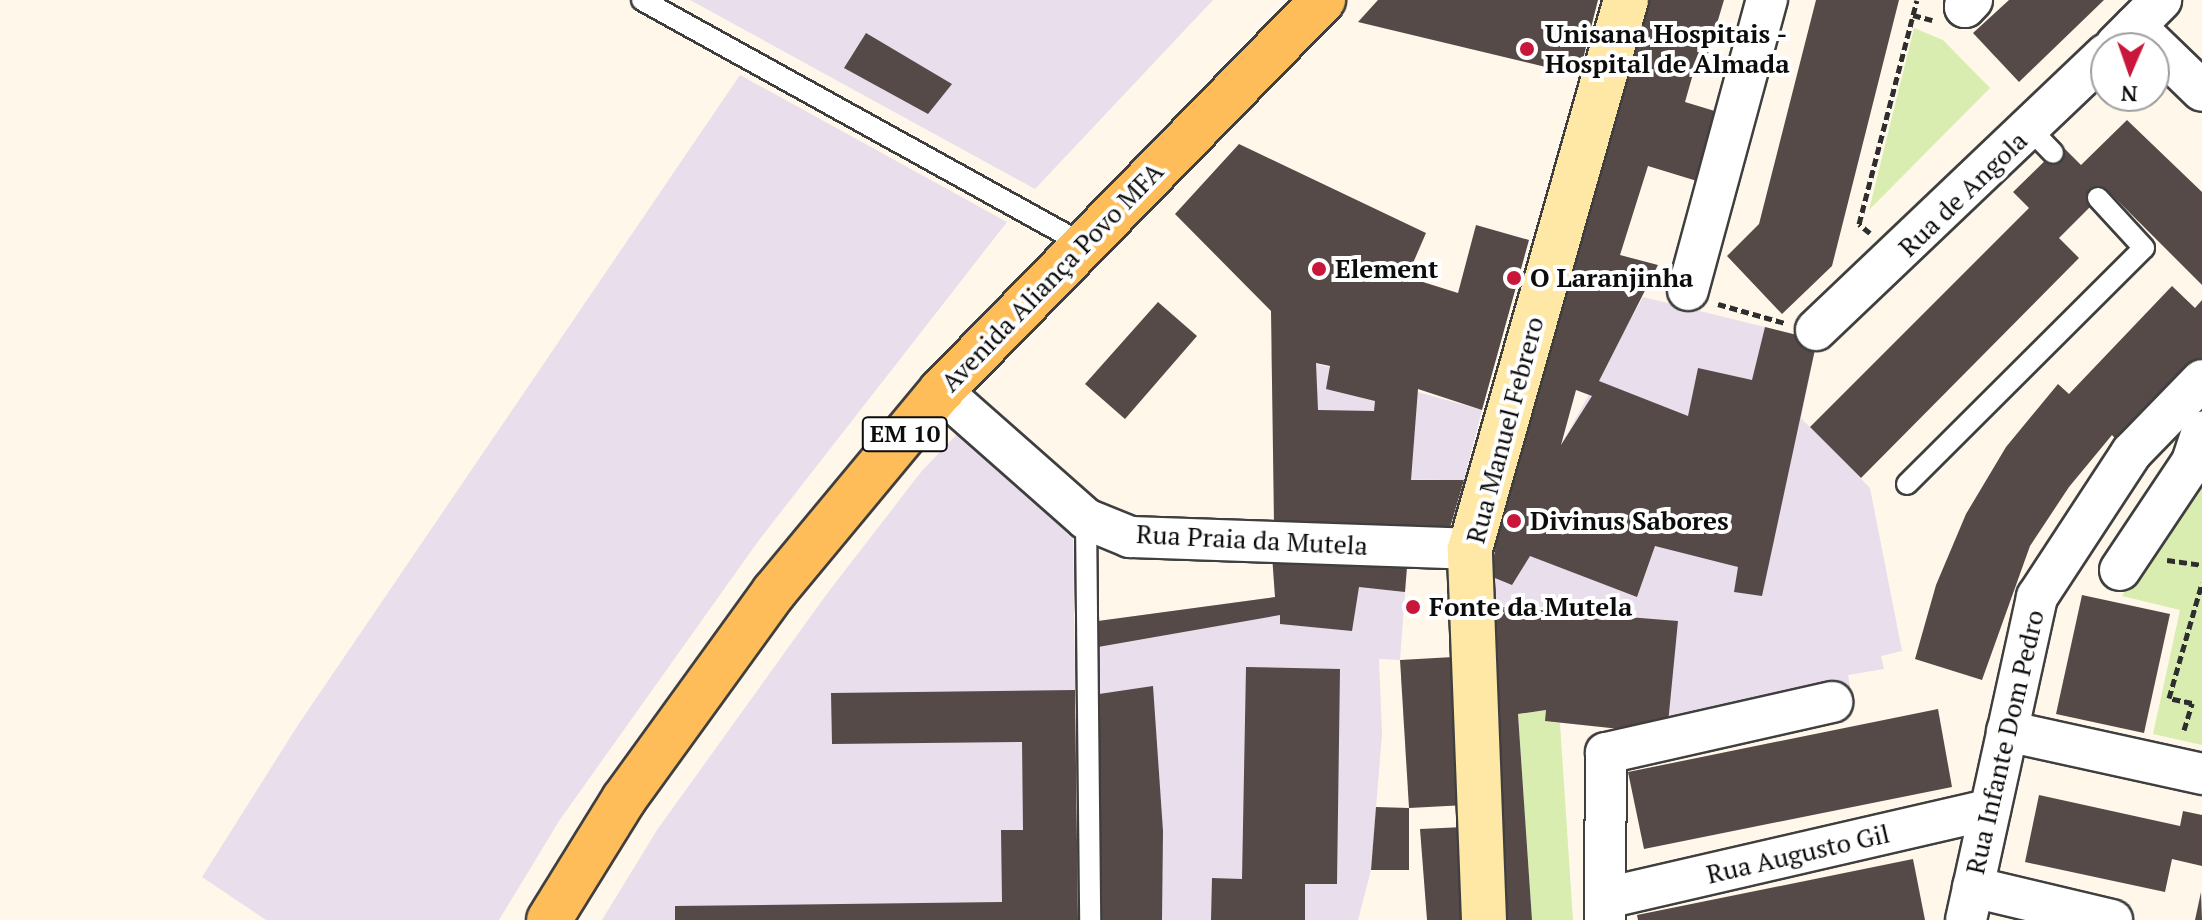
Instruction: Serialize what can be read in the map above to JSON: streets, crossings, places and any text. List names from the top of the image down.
{
  "streets": {
    "main road": ["Avenida Aliança Povo MFA", "EM 10"],
    "street": [
      "Rua de Angola",
      "Rua Manuel Febrero",
      "Rua Praia da Mutela",
      "Rua Infante Dom Pedro",
      "Rua Augusto Gil"
    ]
  },
  "crossings": [
    ["Avenida Aliança Povo MFA", "Rua Praia da Mutela"],
    ["Rua Manuel Febrero", "Rua Praia da Mutela"],
    ["Rua Infante Dom Pedro", "Rua Augusto Gil"]
  ],
  "places": [
    "Unisana Hospitais - Hospital de Almada",
    "Element",
    "O Laranjinha",
    "Divinus Sabores",
    "Fonte da Mutela"
  ],
  "north": "bottom"
}
